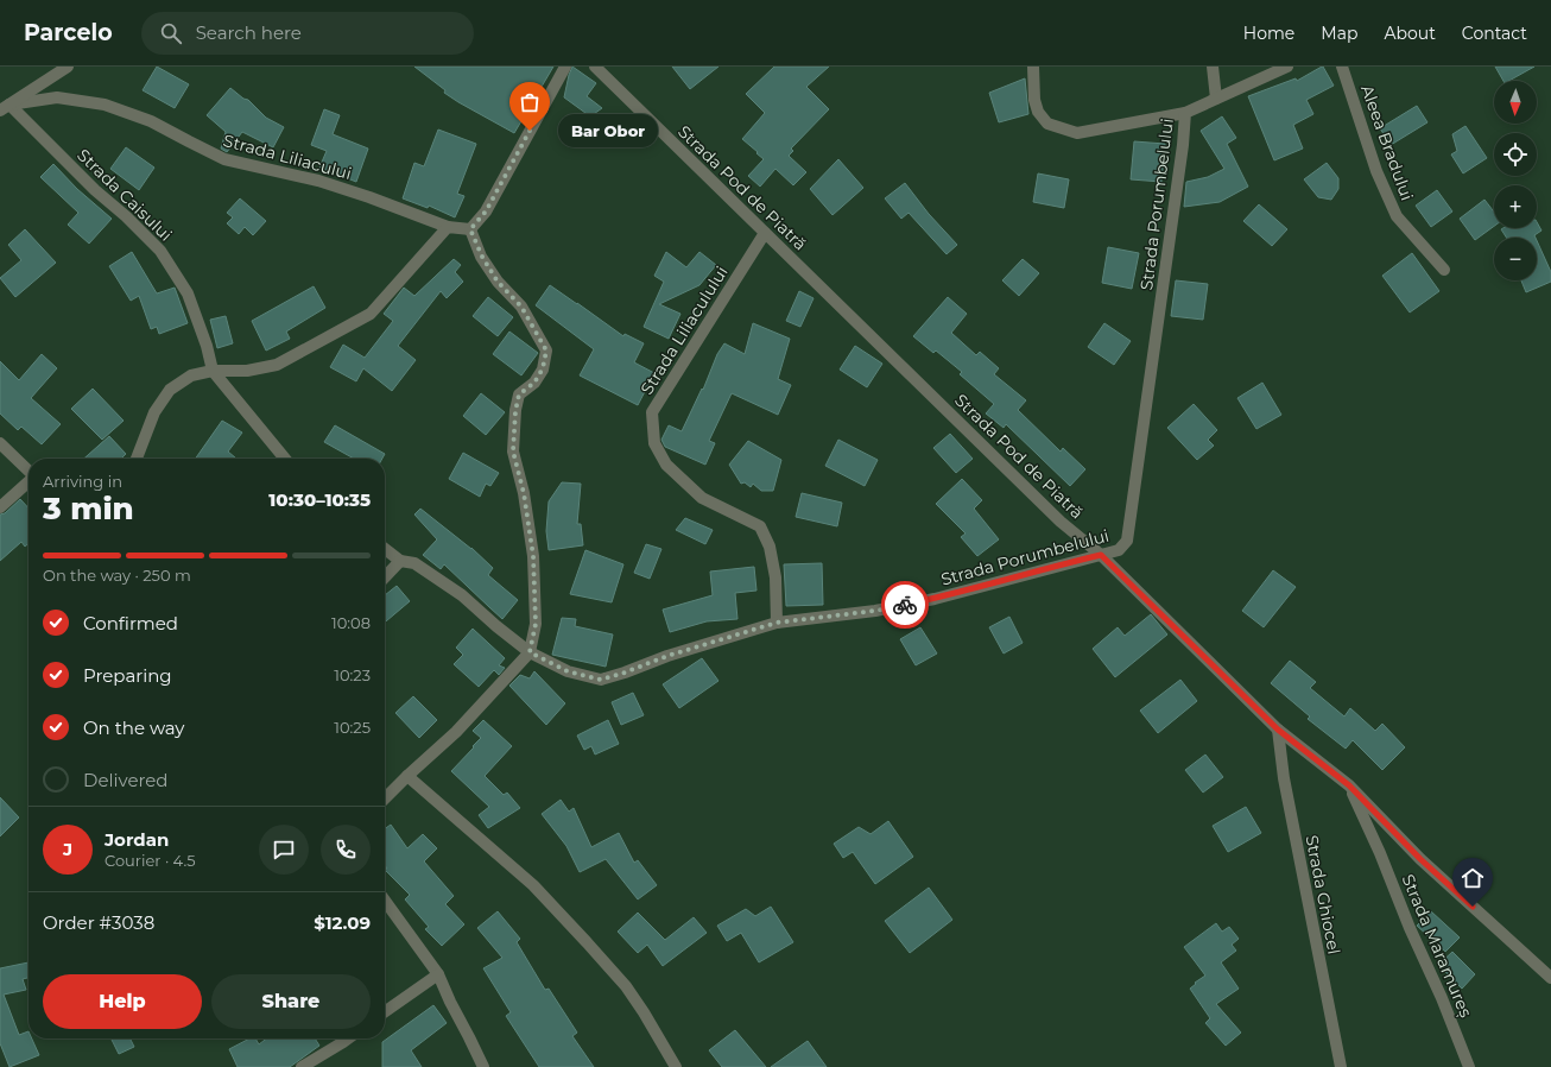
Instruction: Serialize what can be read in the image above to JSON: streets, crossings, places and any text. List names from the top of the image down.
{
  "streets": {
    "street": [
      "Aleea Bradului",
      "Strada Liliacului",
      "Strada Pod de Piatră",
      "Strada Caisului",
      "Strada Porumbelului",
      "Strada Liliaculului",
      "Strada Ghiocel",
      "Strada Maramureș"
    ]
  },
  "crossings": [
    ["Strada Liliacului", "Strada Caisului"],
    ["Strada Pod de Piatră", "Strada Porumbelului"],
    ["Strada Pod de Piatră", "Strada Liliaculului"],
    ["Strada Pod de Piatră", "Strada Ghiocel"],
    ["Strada Pod de Piatră", "Strada Maramureș"],
    ["Strada Porumbelului", "Strada Liliaculului"]
  ],
  "places": ["Bar Obor"],
  "north": "bottom",
  "page": {
    "header": "Parcelo",
    "search": "Search here",
    "nav": [
      "Home",
      "Map",
      "About",
      "Contact"
    ],
    "map_buttons": ["+", "−"],
    "bubble": "Bar Obor",
    "heading": ["3 min", "Arriving in", "10:30–10:35"],
    "panel": [
      "Jordan",
      "Courier · 4.5",
      "Order #3038",
      "$12.09"
    ],
    "bar": "On the way · 250 m",
    "list": [
      ["Confirmed", "10:08"],
      ["Preparing", "10:23"],
      ["On the way", "10:25"],
      "Delivered"
    ],
    "round": "J",
    "buttons": ["Help", "Share"]
  }
}
